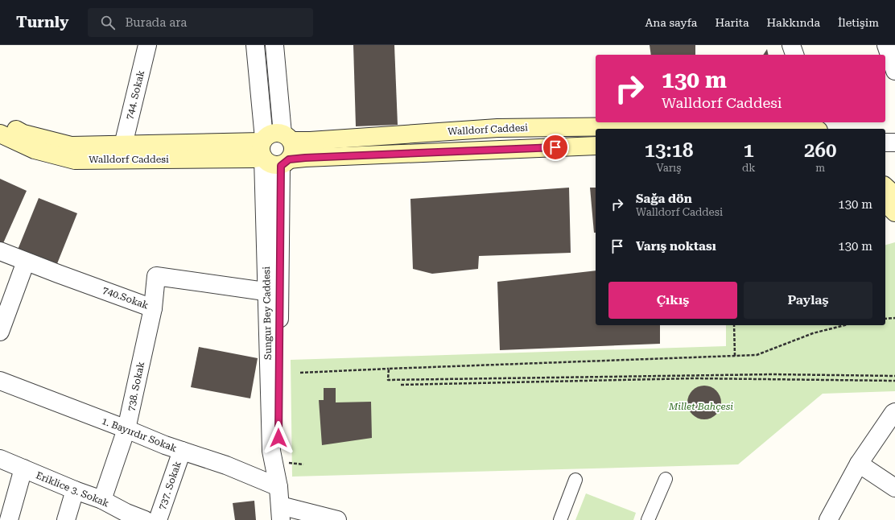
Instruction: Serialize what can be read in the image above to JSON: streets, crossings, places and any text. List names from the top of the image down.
{
  "streets": {
    "main road": ["Walldorf Caddesi"],
    "street": [
      "744. Sokak",
      "740.Sokak",
      "Sungur Bey Caddesi",
      "738. Sokak",
      "1. Bayırdır Sokak",
      "737. Sokak",
      "Eriklice 3. Sokak"
    ]
  },
  "crossings": [
    ["744. Sokak", "Walldorf Caddesi"],
    ["Walldorf Caddesi", "Sungur Bey Caddesi"],
    ["740.Sokak", "Sungur Bey Caddesi"],
    ["740.Sokak", "738. Sokak"],
    ["Sungur Bey Caddesi", "1. Bayırdır Sokak"],
    ["738. Sokak", "1. Bayırdır Sokak"],
    ["738. Sokak", "Eriklice 3. Sokak"],
    ["1. Bayırdır Sokak", "737. Sokak"]
  ],
  "parks": ["Millet Bahçesi"],
  "page": {
    "header": "Turnly",
    "search": "Burada ara",
    "nav": [
      "Ana sayfa",
      "Harita",
      "Hakkında",
      "İletişim"
    ],
    "turn": ["130 m", "Walldorf Caddesi"],
    "eta": [
      "13:18",
      "Varış",
      "1",
      "dk",
      "260",
      "m"
    ],
    "list": [
      {
        "name": "Sağa dön",
        "note": "Walldorf Caddesi",
        "value": "130 m"
      },
      {
        "name": "Varış noktası",
        "value": "130 m"
      }
    ],
    "buttons": ["Çıkış", "Paylaş"]
  }
}
